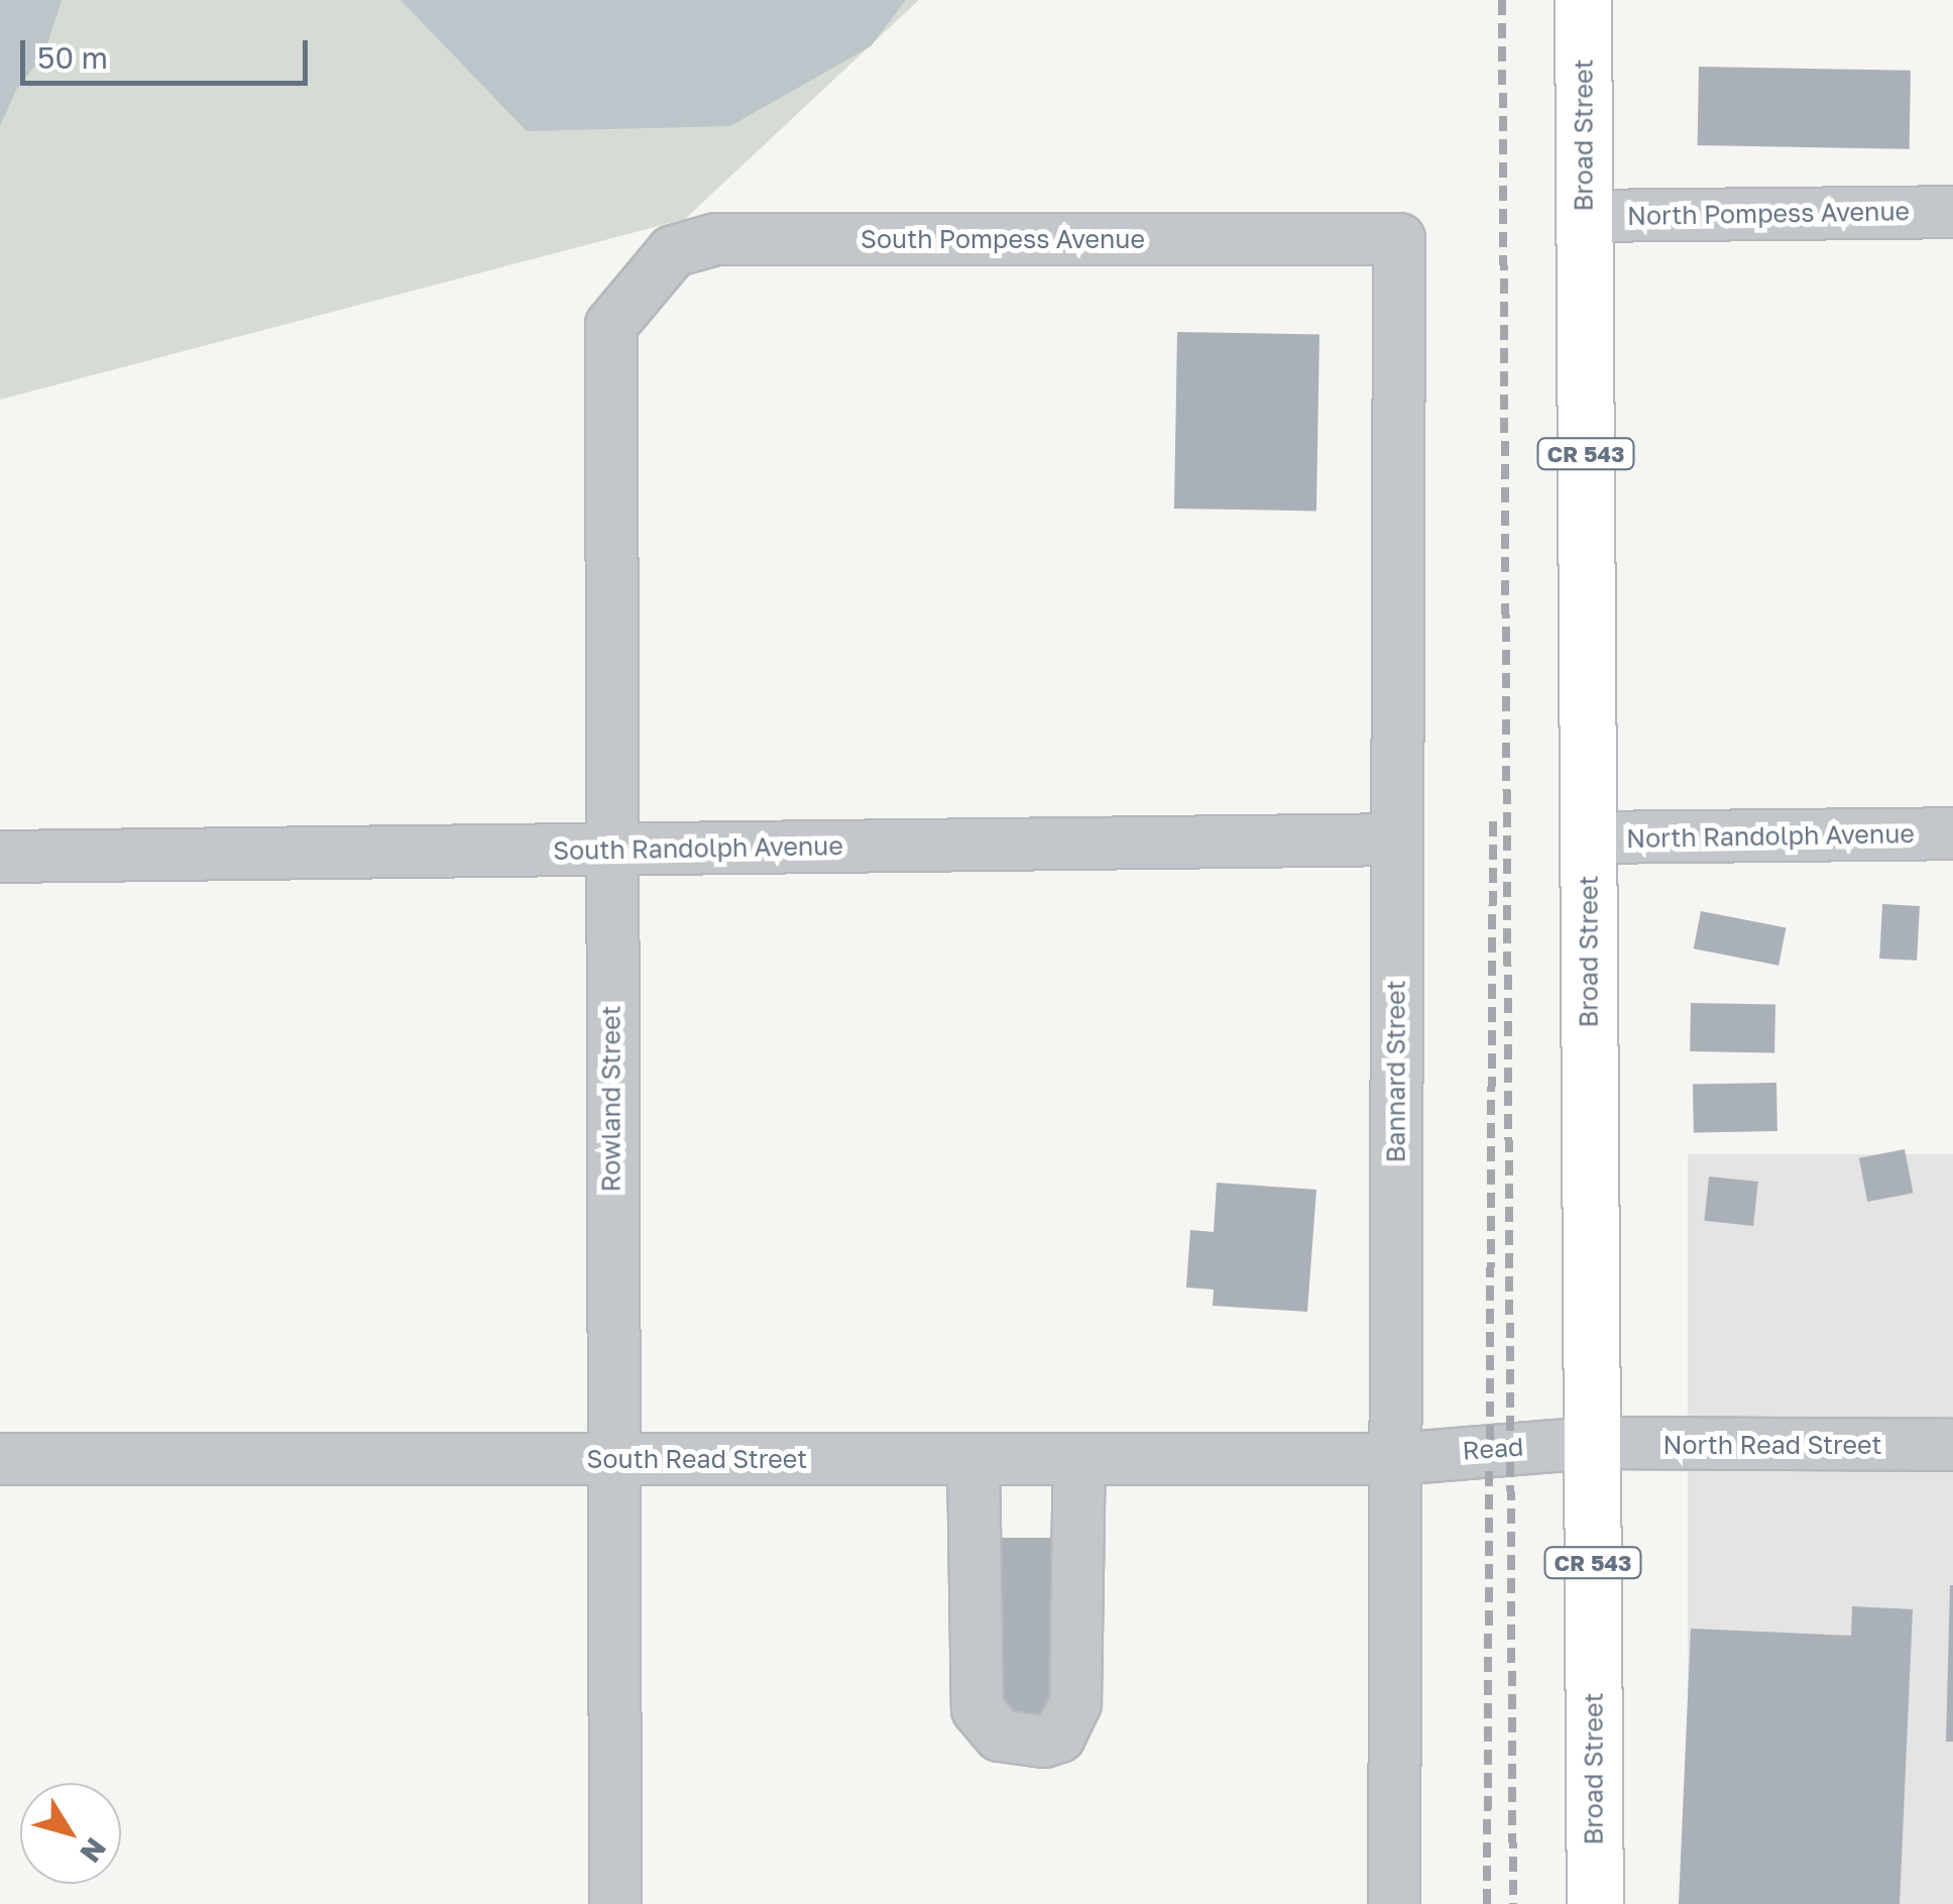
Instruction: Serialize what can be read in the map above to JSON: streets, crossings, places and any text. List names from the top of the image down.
{
  "streets": {
    "main road": ["Broad Street", "CR 543"],
    "street": [
      "North Pompess Avenue",
      "South Pompess Avenue",
      "North Randolph Avenue",
      "South Randolph Avenue",
      "Bannard Street",
      "Rowland Street",
      "North Read Street",
      "Read",
      "South Read Street"
    ]
  },
  "crossings": [
    ["Broad Street", "North Pompess Avenue"],
    ["Broad Street", "North Randolph Avenue"],
    ["Broad Street", "North Read Street"],
    ["Broad Street", "Read"],
    ["South Pompess Avenue", "Bannard Street"],
    ["South Pompess Avenue", "Rowland Street"],
    ["South Randolph Avenue", "Bannard Street"],
    ["South Randolph Avenue", "Rowland Street"],
    ["Bannard Street", "Read"],
    ["Bannard Street", "South Read Street"],
    ["Rowland Street", "South Read Street"],
    ["North Read Street", "Read"],
    ["Read", "South Read Street"]
  ],
  "scale_bar": "50 m",
  "north": "bottom right"
}
